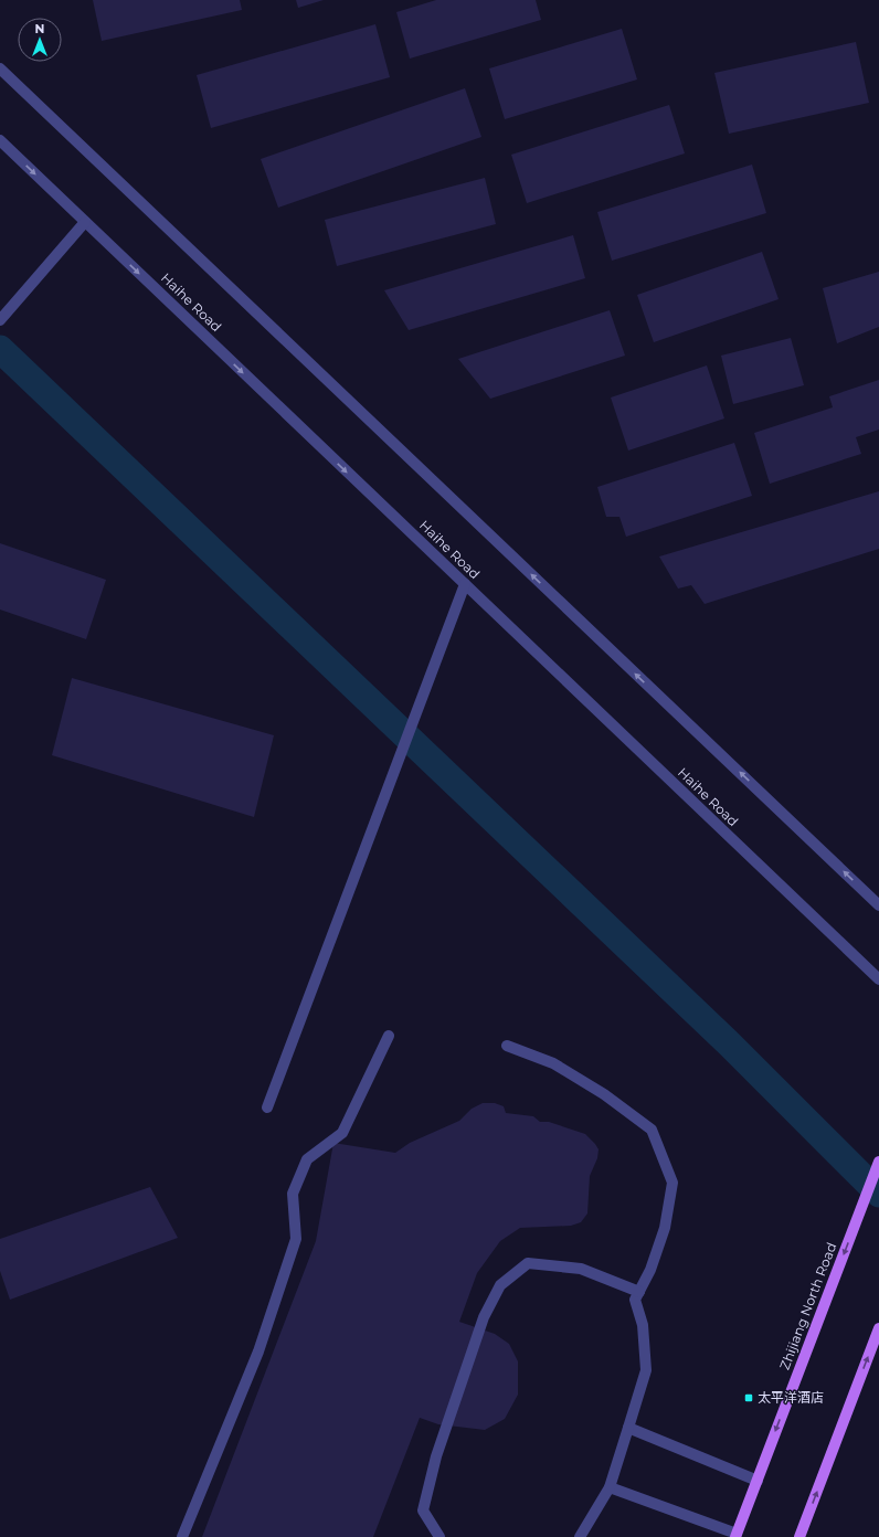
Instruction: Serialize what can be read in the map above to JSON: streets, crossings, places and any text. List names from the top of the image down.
{
  "streets": {
    "main road": ["Zhijiang North Road"],
    "street": ["Haihe Road"]
  },
  "places": {
    "transit": ["太平洋酒店"]
  },
  "north": "top"
}
